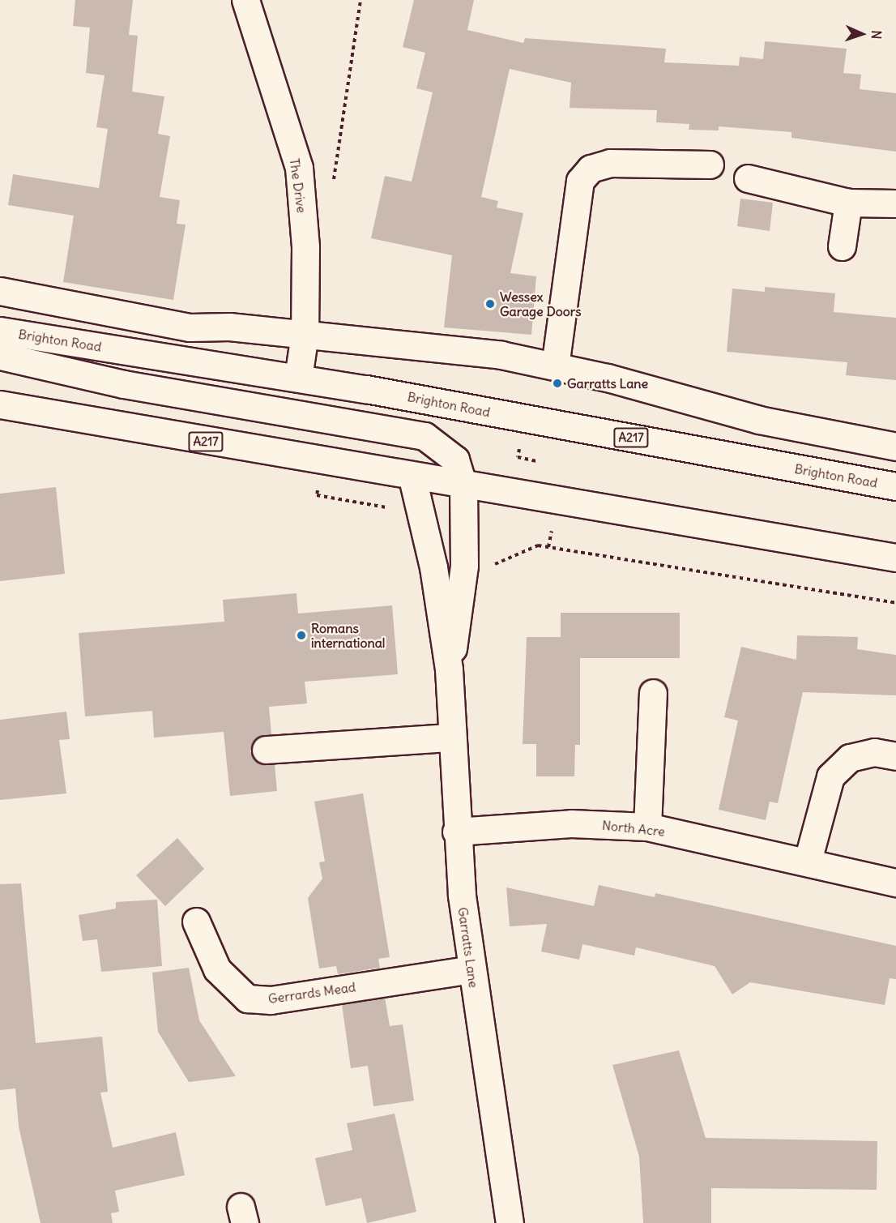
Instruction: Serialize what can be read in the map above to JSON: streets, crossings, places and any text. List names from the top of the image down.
{
  "streets": {
    "main road": [
      "The Drive",
      "Brighton Road",
      "A217",
      "North Acre",
      "Garratts Lane",
      "Gerrards Mead"
    ]
  },
  "crossings": [
    ["The Drive", "Brighton Road"],
    ["A217", "Garratts Lane"],
    ["North Acre", "Garratts Lane"],
    ["Garratts Lane", "Gerrards Mead"]
  ],
  "places": ["Wessex Garage Doors", "Garratts Lane", "Romans international"],
  "north": "right"
}
